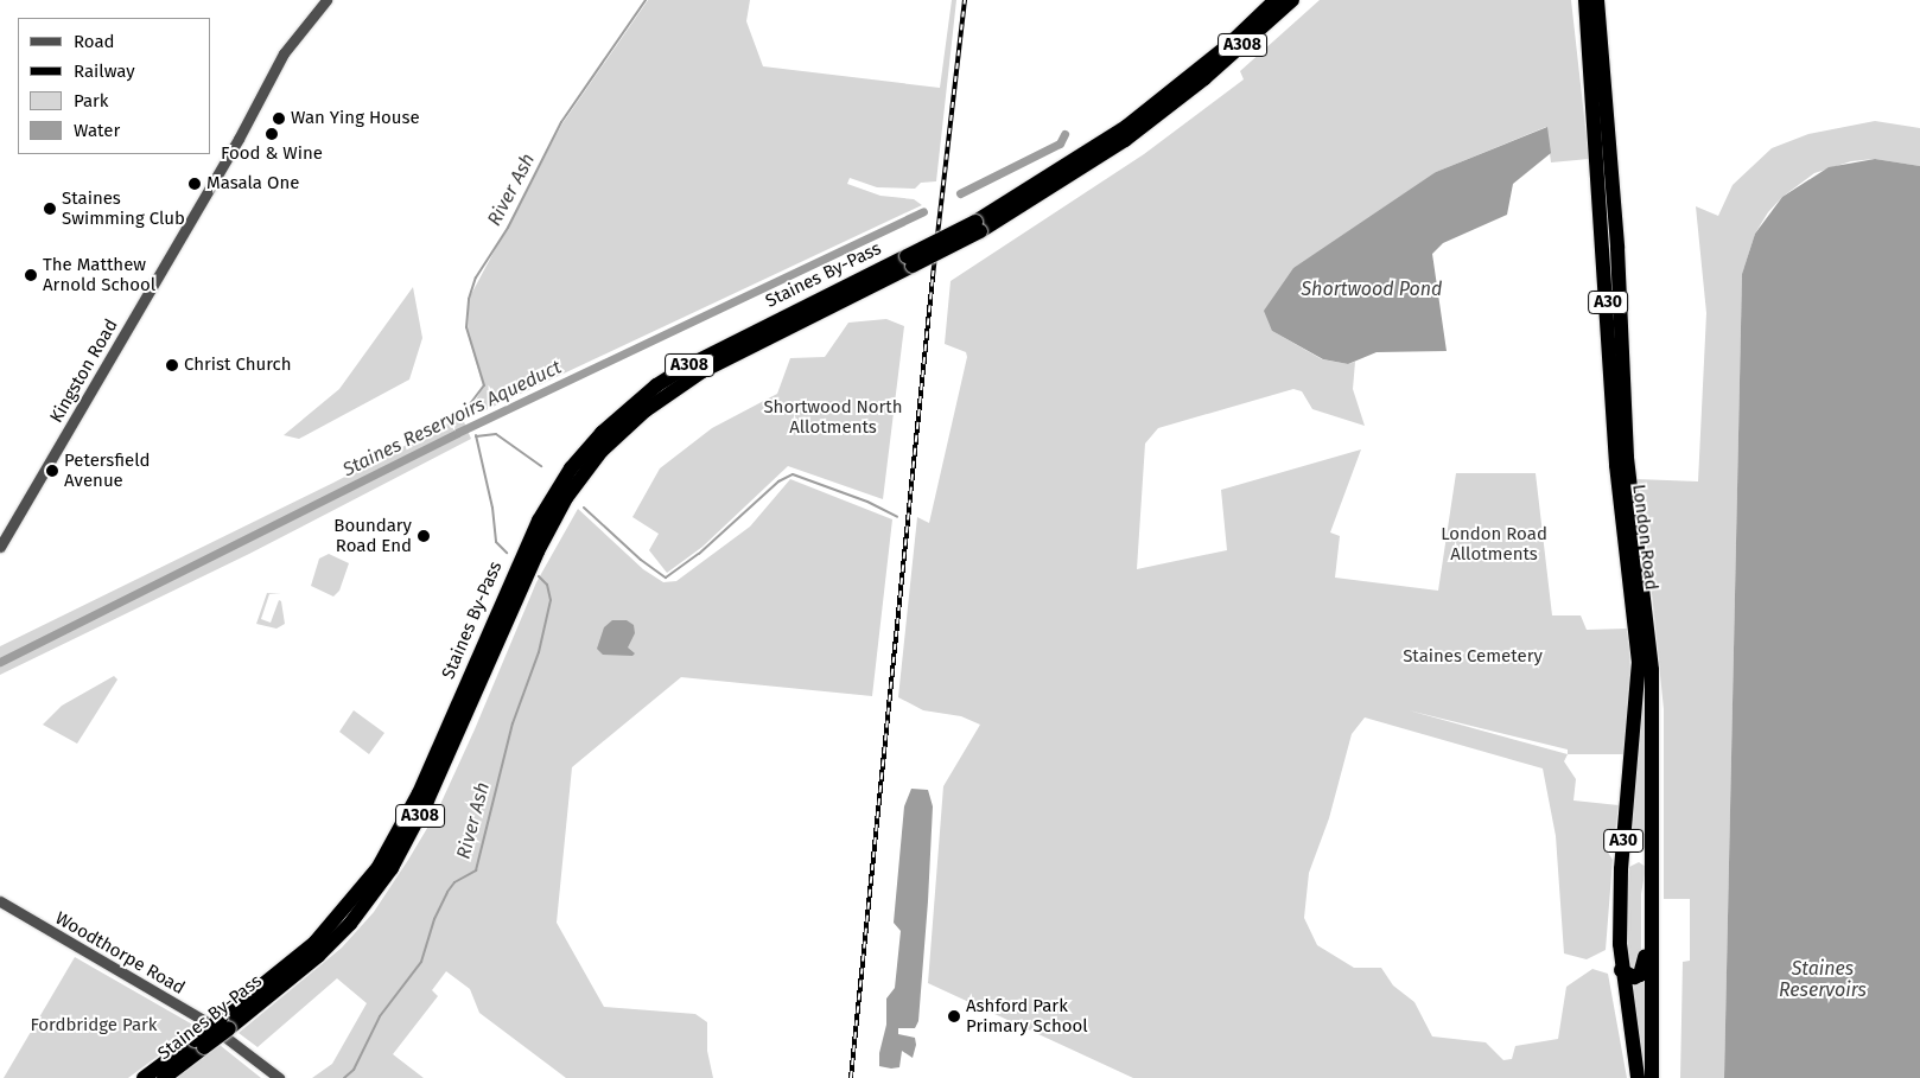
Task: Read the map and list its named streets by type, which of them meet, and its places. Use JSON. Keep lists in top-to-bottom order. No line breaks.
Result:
{"streets":{"highway":["A308","Staines By-Pass","A30","London Road"],"street":["Kingston Road","Woodthorpe Road"]},"crossings":[["A308","Staines By-Pass"],["A30","London Road"]],"water":["River Ash","Shortwood Pond","Staines Reservoirs Aqueduct","Staines Reservoirs"],"parks":["Shortwood North Allotments","London Road Allotments","Staines Cemetery","Fordbridge Park"],"places":["Wan Ying House","Food & Wine","Masala One","Staines Swimming Club","The Matthew Arnold School","Christ Church","Petersfield Avenue","Boundary Road End","Ashford Park Primary School"],"legend":["Road","Railway","Park","Water"]}
